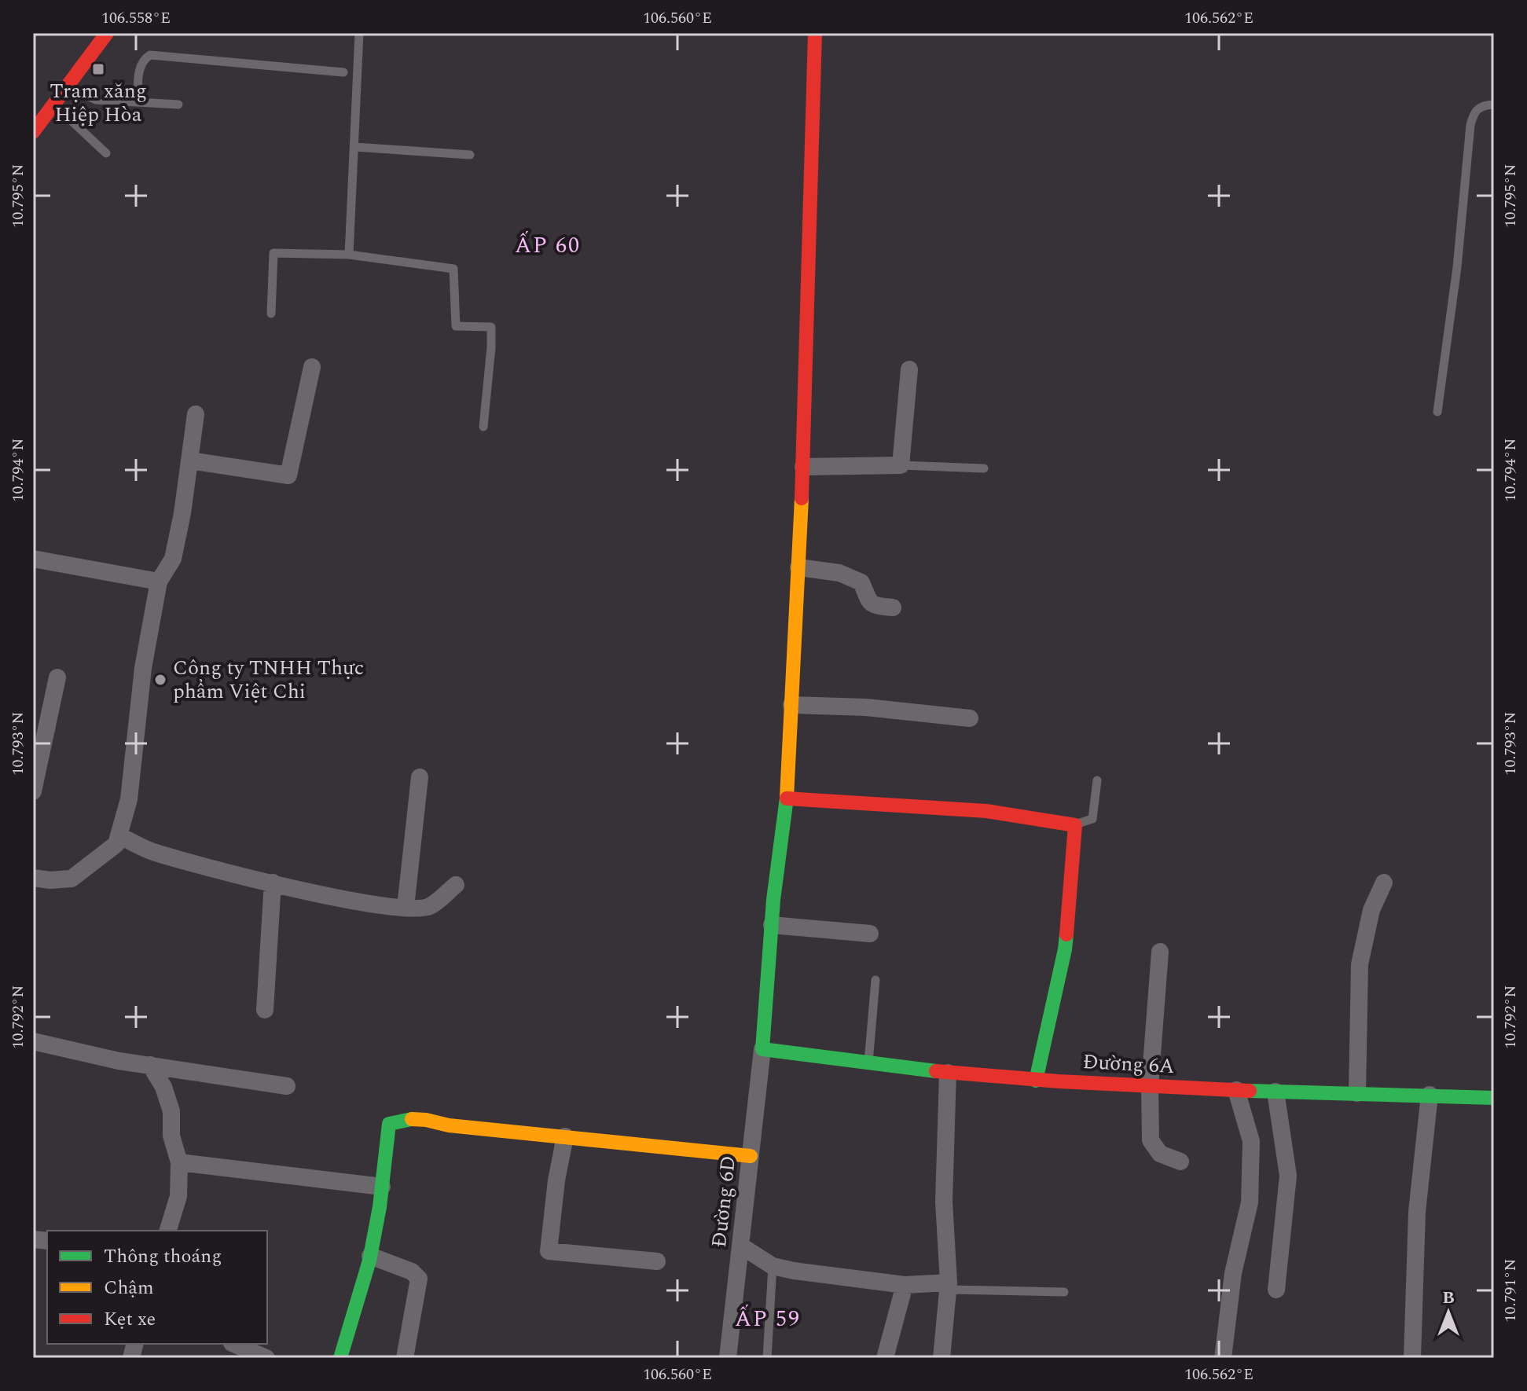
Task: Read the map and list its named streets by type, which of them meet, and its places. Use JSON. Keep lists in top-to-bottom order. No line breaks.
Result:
{"streets":{"street":["Đường 6A","Đường 6D"]},"crossings":[["Đường 6A","Đường 6D"]],"districts":["ẤP 60","ẤP 59"],"places":{"transit":["Trạm xăng Hiệp Hòa"],"other":["Công ty TNHH Thực phẩm Việt Chi"]},"legend":["Thông thoáng","Chậm","Kẹt xe"],"north":"top","coordinates":["106.558°E","106.560°E","106.562°E","10.795°N","10.794°N","10.793°N","10.792°N","10.791°N"]}
